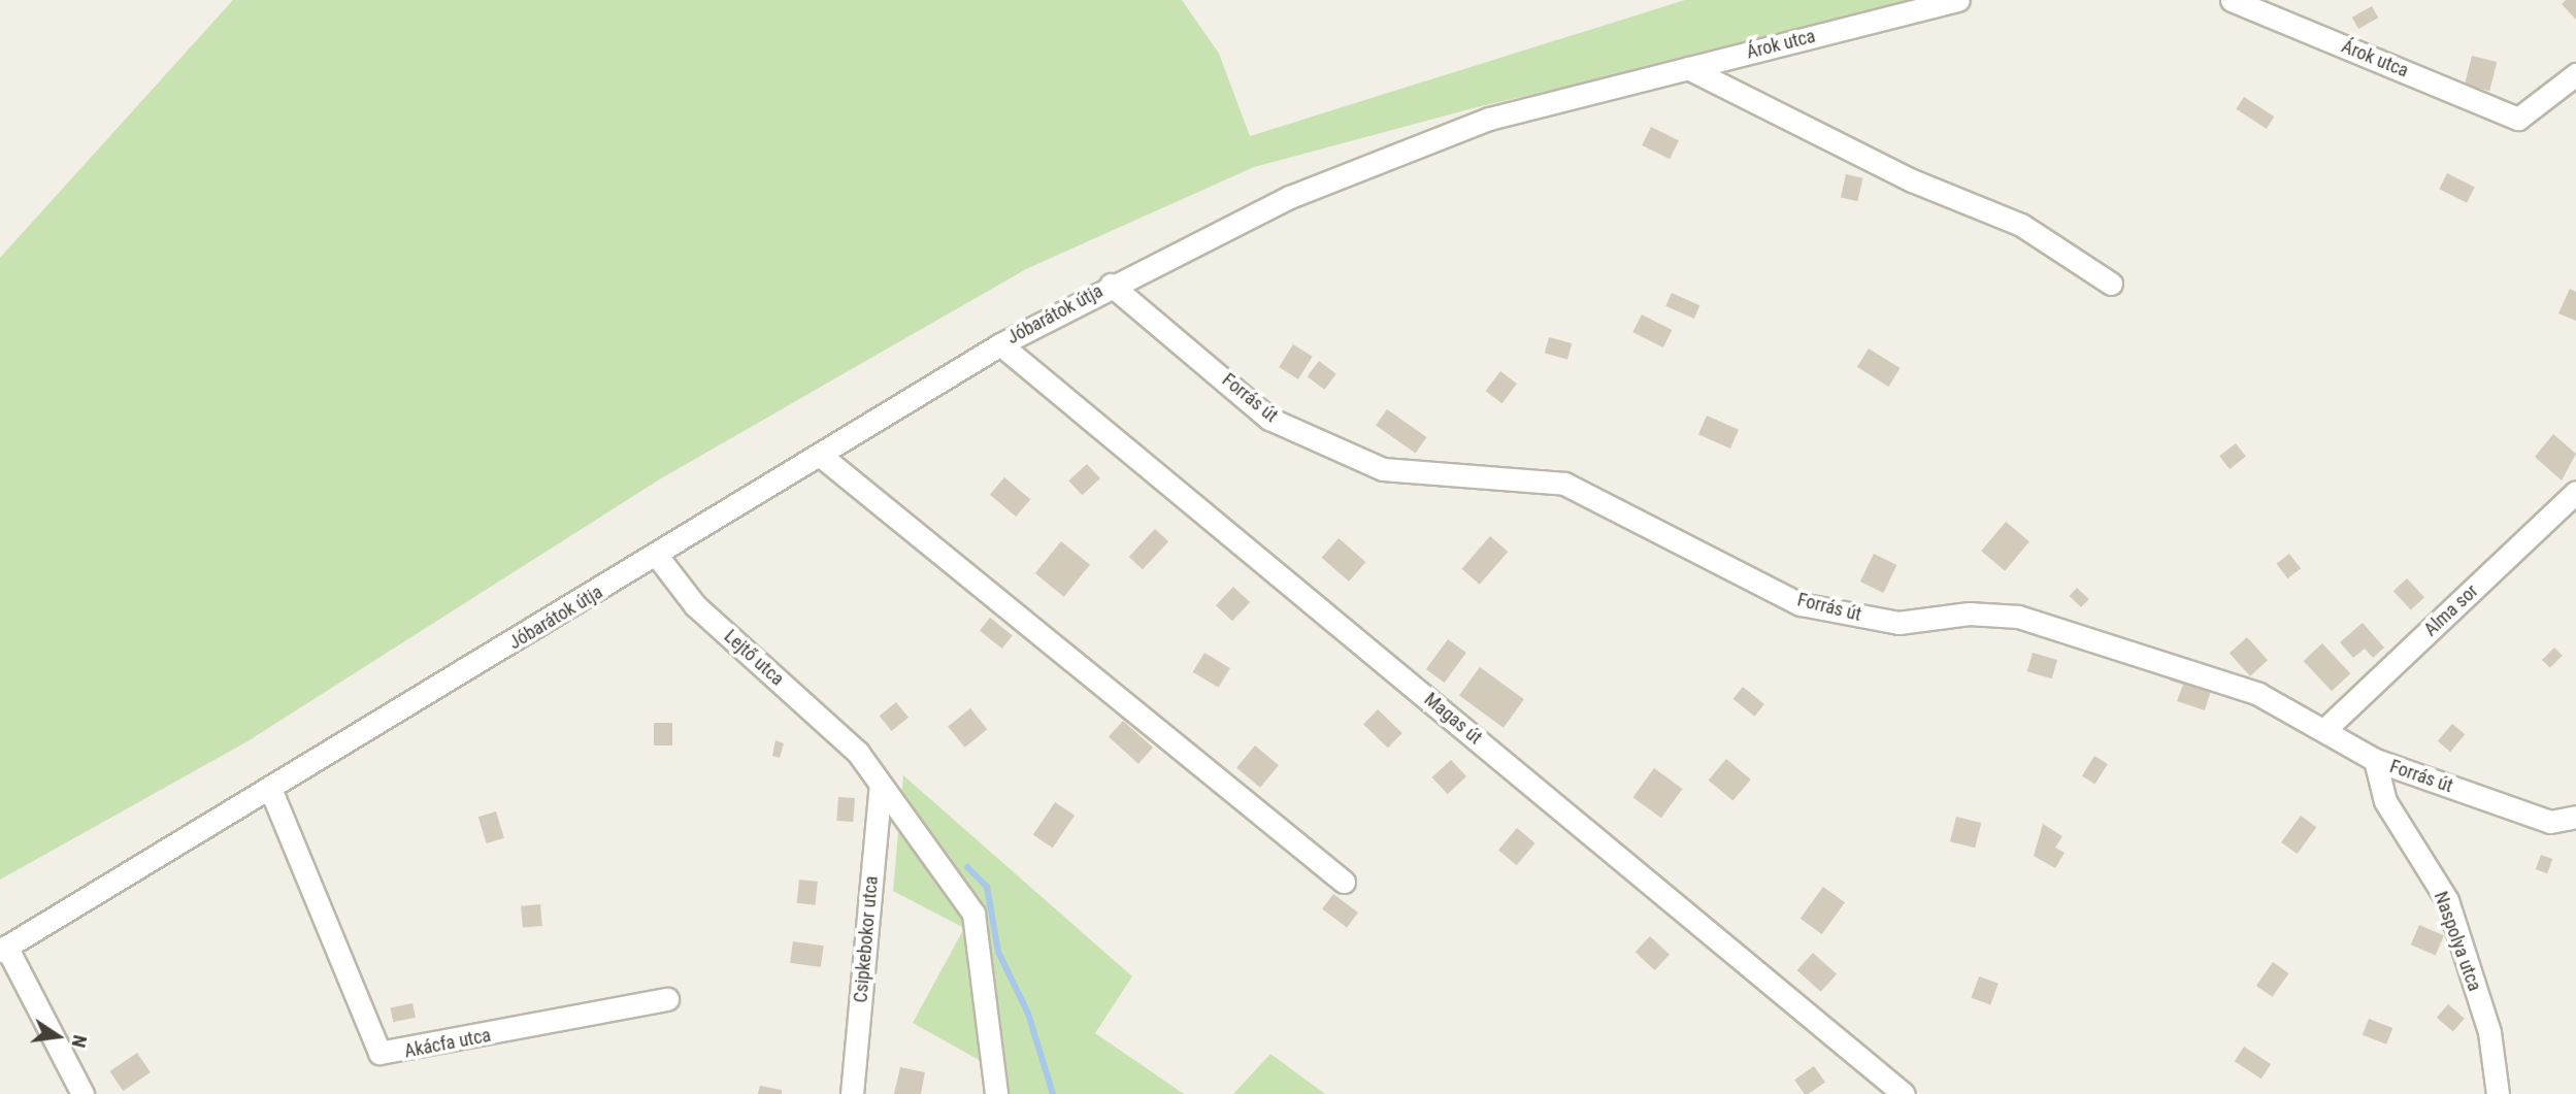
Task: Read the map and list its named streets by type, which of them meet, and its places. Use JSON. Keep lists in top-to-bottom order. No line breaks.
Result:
{"streets":{"street":["Árok utca","Jóbarátok útja","Forrás út","Alma sor","Lejtő utca","Magas út","Csipkebokor utca","Naspolya utca","Akácfa utca"]},"crossings":[["Árok utca","Jóbarátok útja"],["Árok utca","Forrás út"],["Jóbarátok útja","Forrás út"],["Jóbarátok útja","Lejtő utca"],["Jóbarátok útja","Magas út"],["Jóbarátok útja","Akácfa utca"],["Forrás út","Alma sor"],["Forrás út","Naspolya utca"],["Lejtő utca","Csipkebokor utca"]],"north":"right"}
